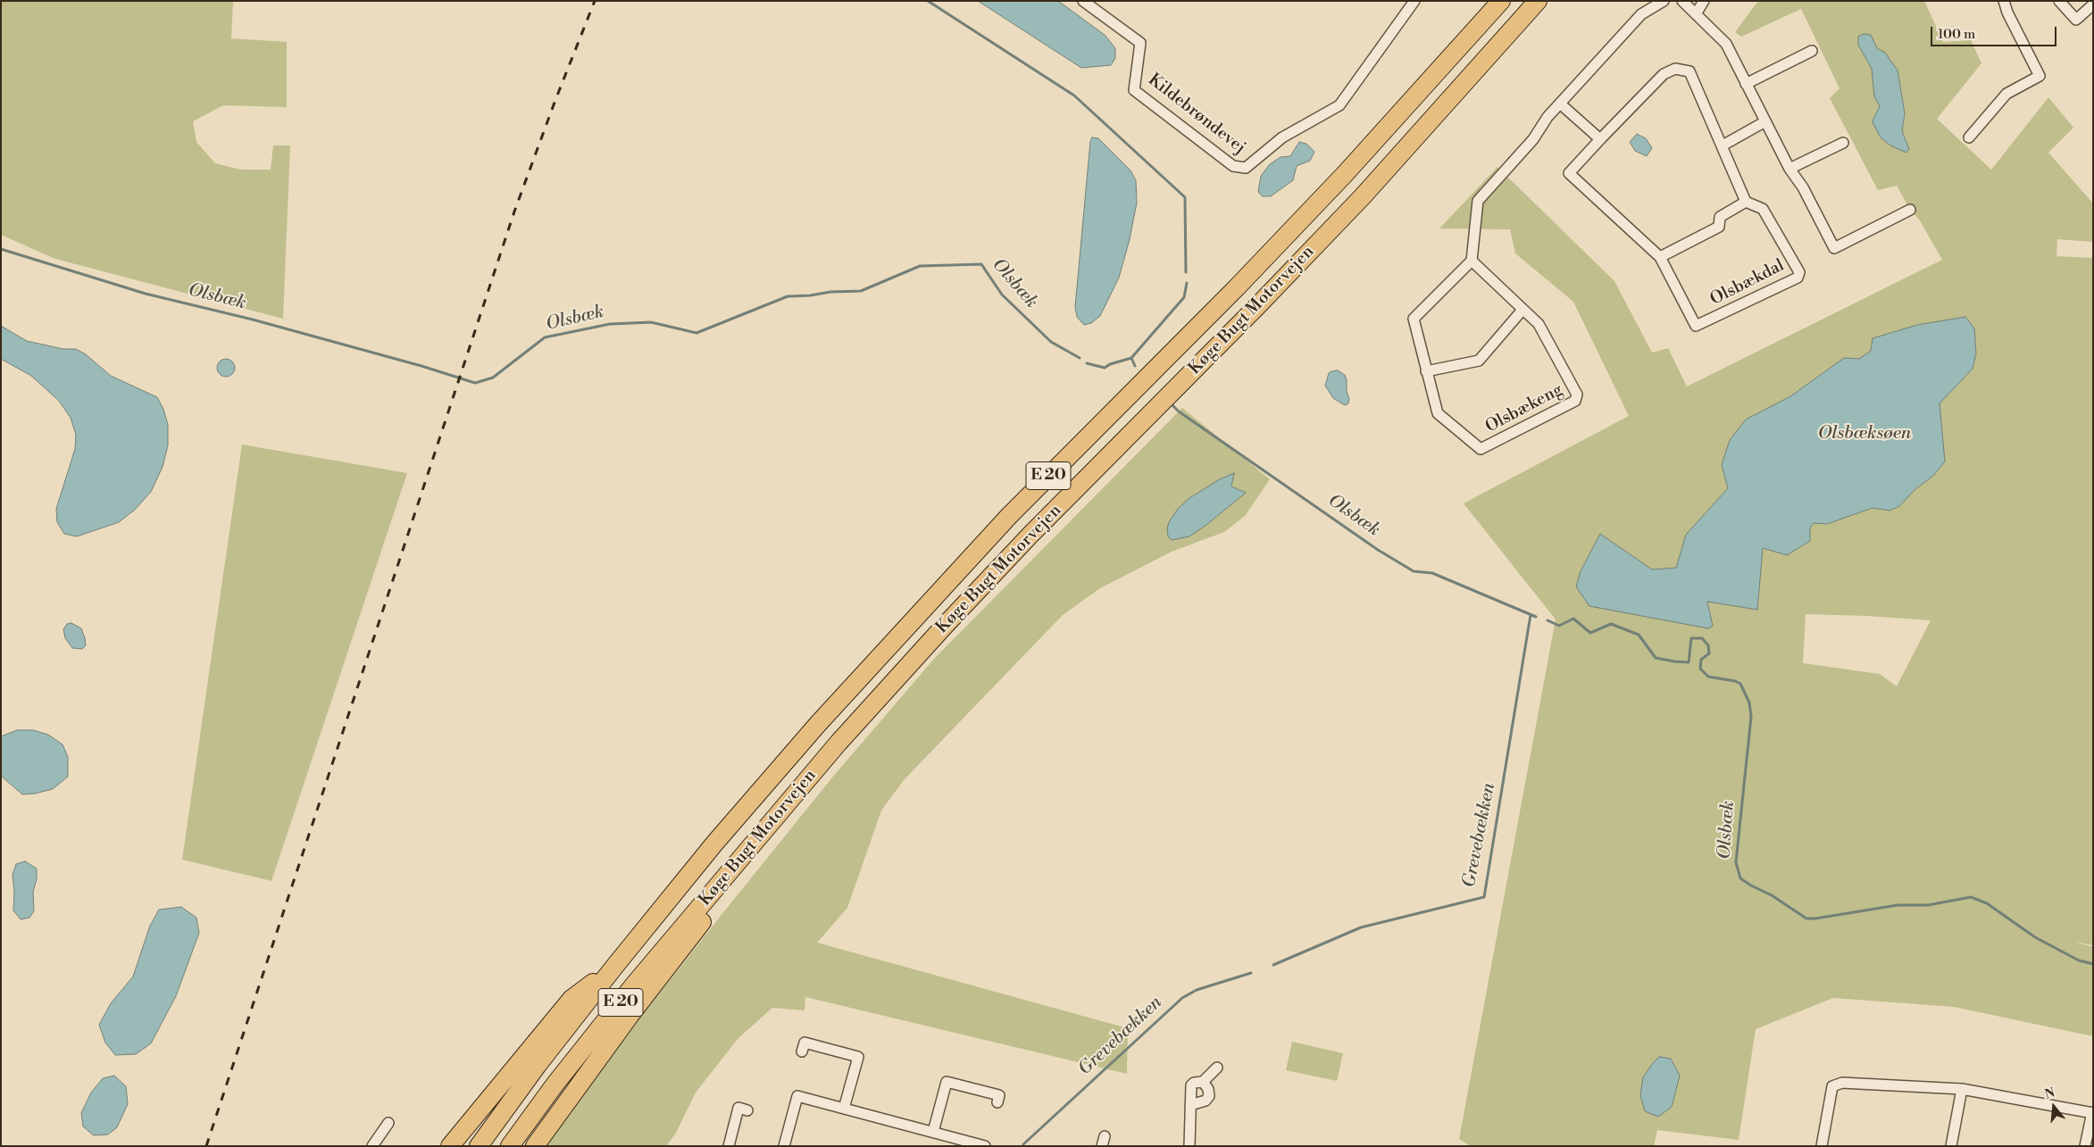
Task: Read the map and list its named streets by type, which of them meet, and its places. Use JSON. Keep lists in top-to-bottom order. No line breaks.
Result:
{"streets":{"highway":["Køge Bugt Motorvejen","E 20"],"street":["Kildebrøndevej","Olsbækdal","Olsbækeng"]},"water":["Olsbæk","Olsbæksøen","Grevebækken"],"scale_bar":"100 m","north":"top"}
